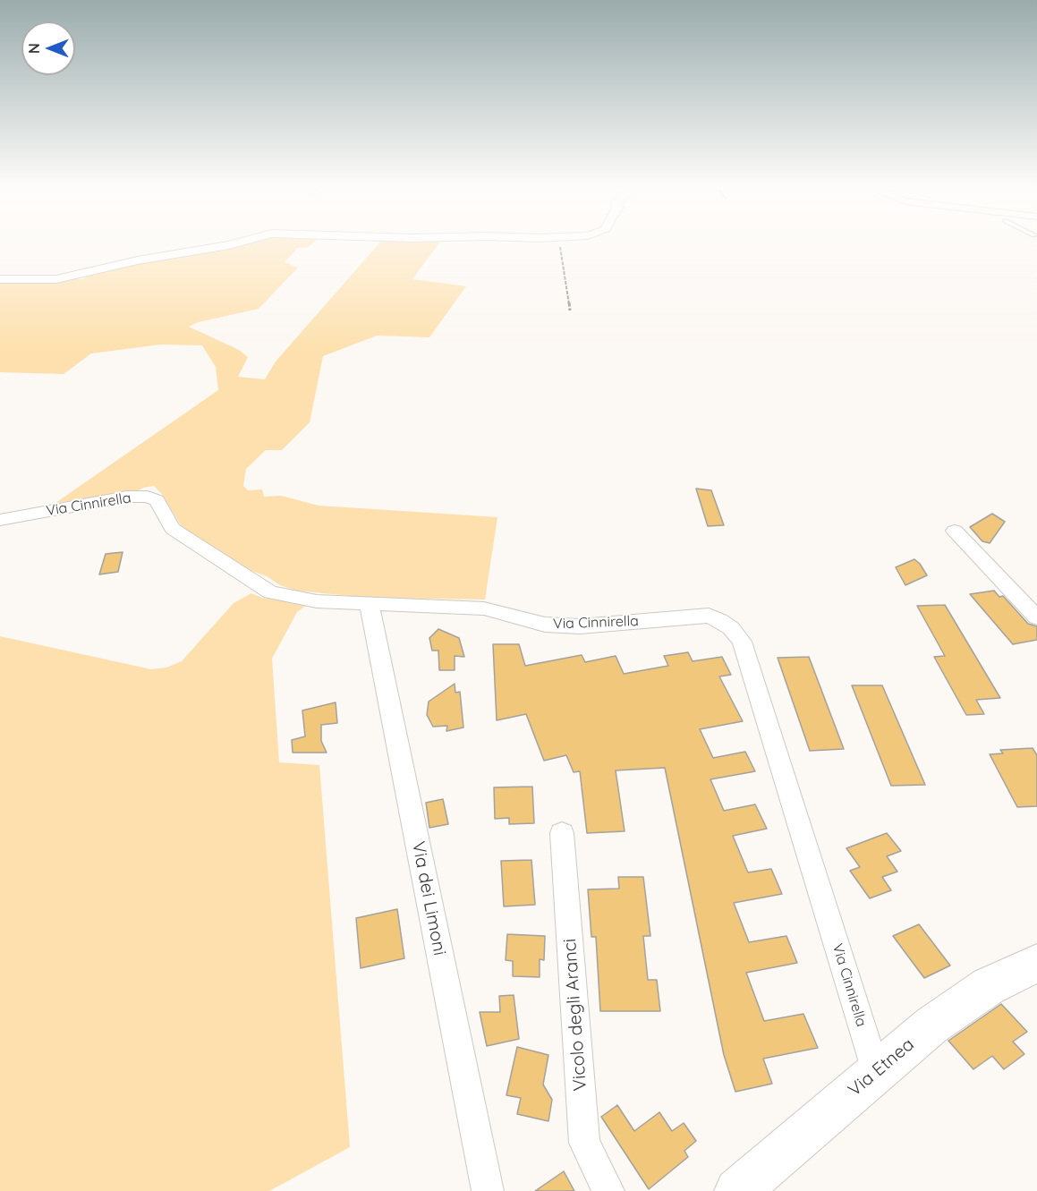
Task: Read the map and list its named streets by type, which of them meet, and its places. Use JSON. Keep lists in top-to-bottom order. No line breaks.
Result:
{"streets":{"main road":["Via Etnea"],"street":["Via Cinnirella","Via dei Limoni","Vicolo degli Aranci"]},"crossings":[["Via Cinnirella","Via dei Limoni"],["Via Cinnirella","Via Etnea"]],"north":"left"}
